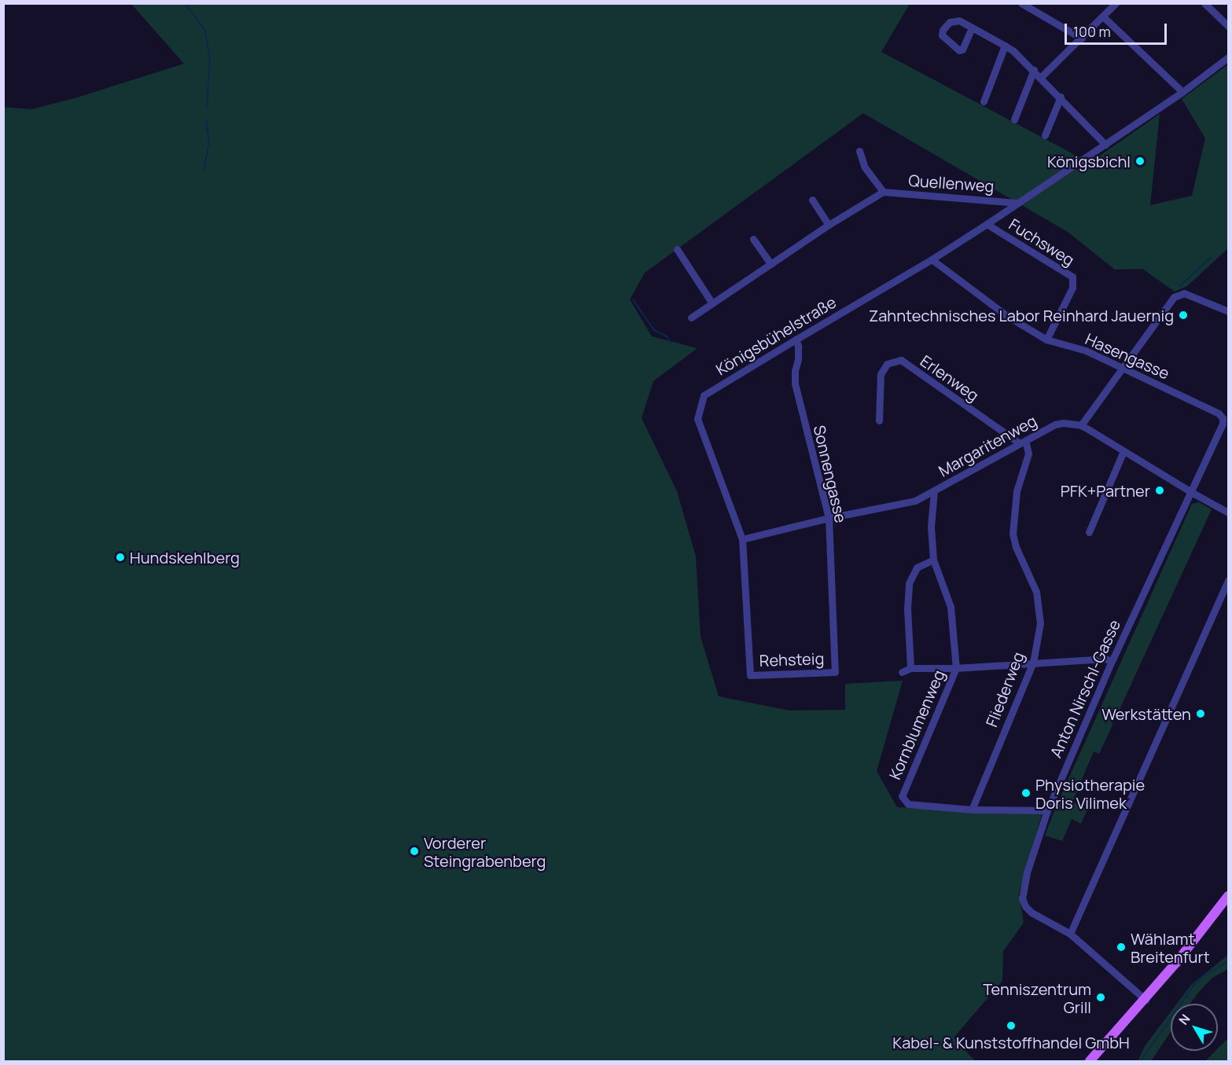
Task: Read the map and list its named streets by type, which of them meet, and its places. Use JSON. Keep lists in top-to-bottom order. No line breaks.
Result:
{"streets":{"street":["Quellenweg","Fuchsweg","Königsbühelstraße","Hasengasse","Erlenweg","Margaritenweg","Sonnengasse","Rehsteig","Anton Nirschl-Gasse","Fliederweg","Kornblumenweg"]},"crossings":[["Quellenweg","Königsbühelstraße"],["Fuchsweg","Königsbühelstraße"],["Fuchsweg","Hasengasse"],["Königsbühelstraße","Hasengasse"],["Königsbühelstraße","Margaritenweg"],["Königsbühelstraße","Sonnengasse"],["Königsbühelstraße","Rehsteig"],["Hasengasse","Margaritenweg"],["Hasengasse","Anton Nirschl-Gasse"],["Erlenweg","Margaritenweg"],["Erlenweg","Fliederweg"],["Margaritenweg","Sonnengasse"],["Margaritenweg","Anton Nirschl-Gasse"],["Margaritenweg","Fliederweg"],["Margaritenweg","Kornblumenweg"],["Sonnengasse","Rehsteig"],["Anton Nirschl-Gasse","Kornblumenweg"],["Fliederweg","Kornblumenweg"]],"places":["Königsbichl","Zahntechnisches Labor Reinhard Jauernig","PFK+Partner","Hundskehlberg","Werkstätten","Physiotherapie Doris Vilimek","Vorderer Steingrabenberg","Wählamt Breitenfurt","Tenniszentrum Grill","Kabel- & Kunststoffhandel GmbH"],"scale_bar":"100 m","north":"top left"}
